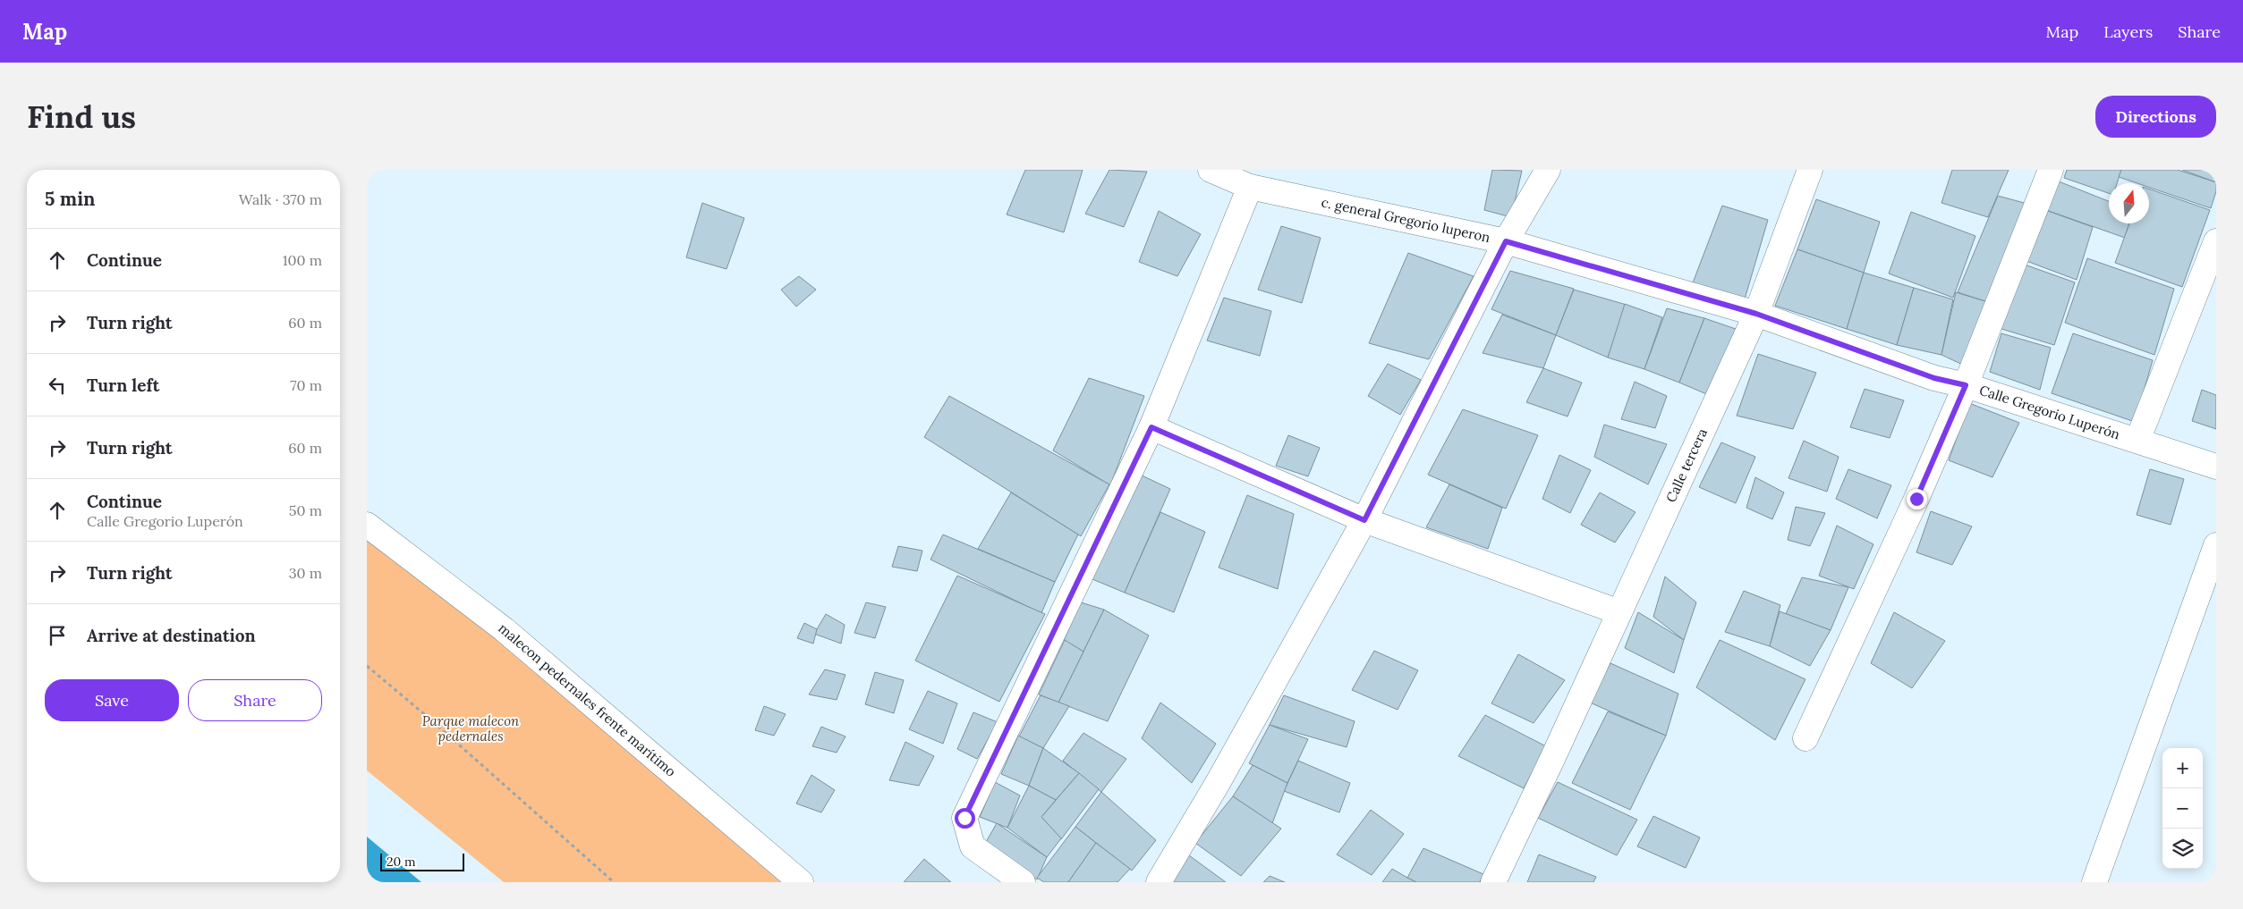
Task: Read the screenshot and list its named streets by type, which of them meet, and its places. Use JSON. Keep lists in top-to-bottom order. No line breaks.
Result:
{"streets":{"street":["c. general Gregorio luperon","Calle Gregorio Luperón","Calle tercera","malecon pedernales frente marítimo"]},"crossings":[["c. general Gregorio luperon","Calle Gregorio Luperón"],["c. general Gregorio luperon","Calle tercera"],["Calle Gregorio Luperón","Calle tercera"]],"parks":["Parque malecon pedernales"],"scale_bar":"20 m","north":"top","page":{"header":"Map","nav":["Map","Layers","Share"],"buttons":["Directions",["Save","Share"]],"title":"Find us","heading":["5 min","Walk · 370 m"],"list":[["Continue","100 m"],["Turn right","60 m"],["Turn left","70 m"],["Turn right","60 m"],["Continue","Calle Gregorio Luperón","50 m"],["Turn right","30 m"],"Arrive at destination"],"map_buttons":["+","−"],"scale":"20 m"}}
